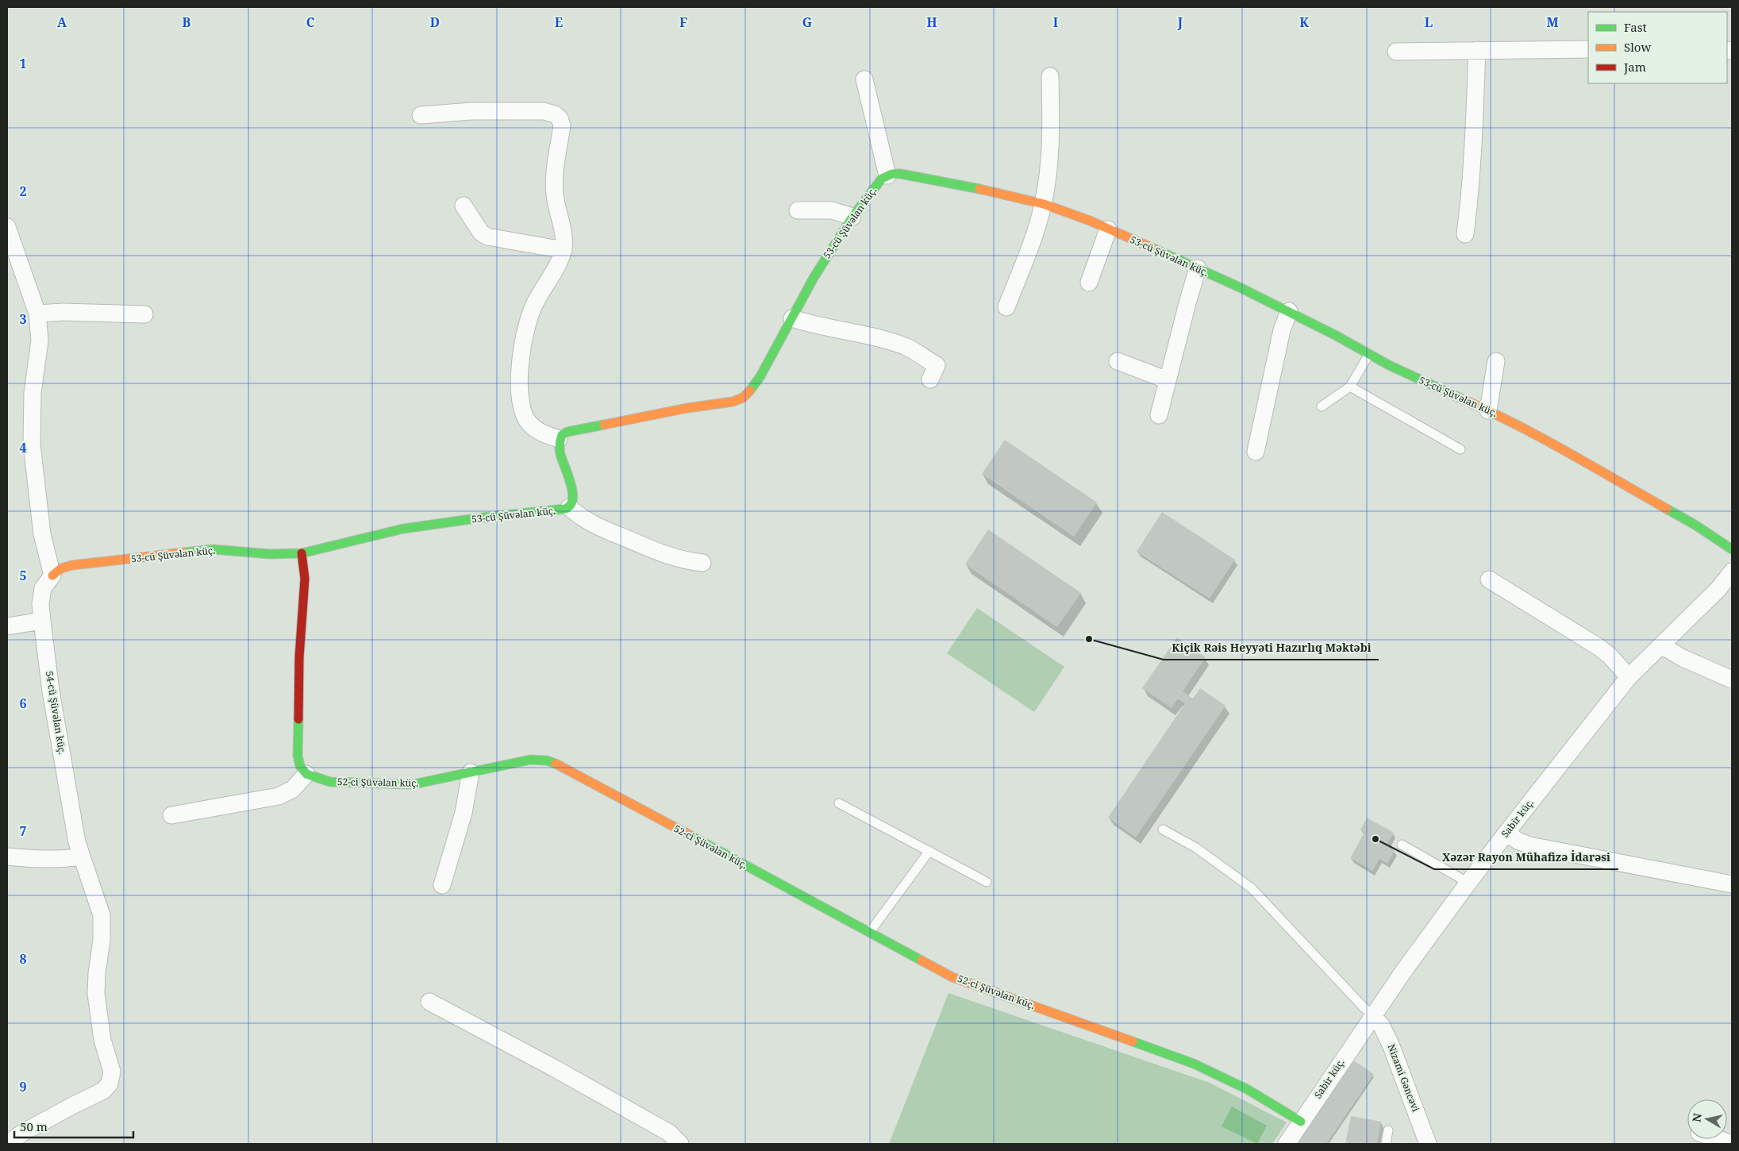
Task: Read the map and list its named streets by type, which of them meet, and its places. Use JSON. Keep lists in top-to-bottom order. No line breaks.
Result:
{"streets":{"street":["53-cü Şüvəlan küç.","54-cü Şüvəlan küç.","52-ci Şüvəlan küç.","Sabir küç.","Nizami Gəncəvi"]},"crossings":[["53-cü Şüvəlan küç.","54-cü Şüvəlan küç."],["52-ci Şüvəlan küç.","Sabir küç."],["Sabir küç.","Nizami Gəncəvi"]],"places":["Kiçik Rəis Heyyəti Hazırlıq Məktəbi","Xəzər Rayon Mühafizə İdarəsi"],"legend":["Fast","Slow","Jam"],"scale_bar":"50 m","north":"left","grid":{"columns":["A","B","C","D","E","F","G","H","I","J","K","L","M"],"rows":["1","2","3","4","5","6","7","8","9"]}}
